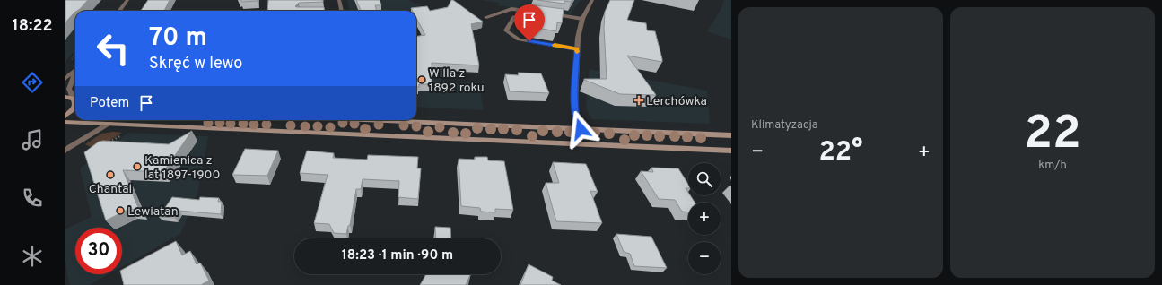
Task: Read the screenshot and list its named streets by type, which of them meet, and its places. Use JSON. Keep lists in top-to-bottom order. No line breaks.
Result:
{"places":{"other":["Willa z 1892 roku","Kamienica z lat 1897-1900","Chantal","Lewiatan"],"health":["Lerchówka"]},"page":{"tabs":"18:22","tile":["Klimatyzacja",["22","km/h"]],"turn":["70 m","Skręć w lewo"],"then":"Potem","heat":["−","22°","+"],"map_buttons":["+","−"],"limit":"30","trip":"18:23 · 1 min · 90 m"}}
